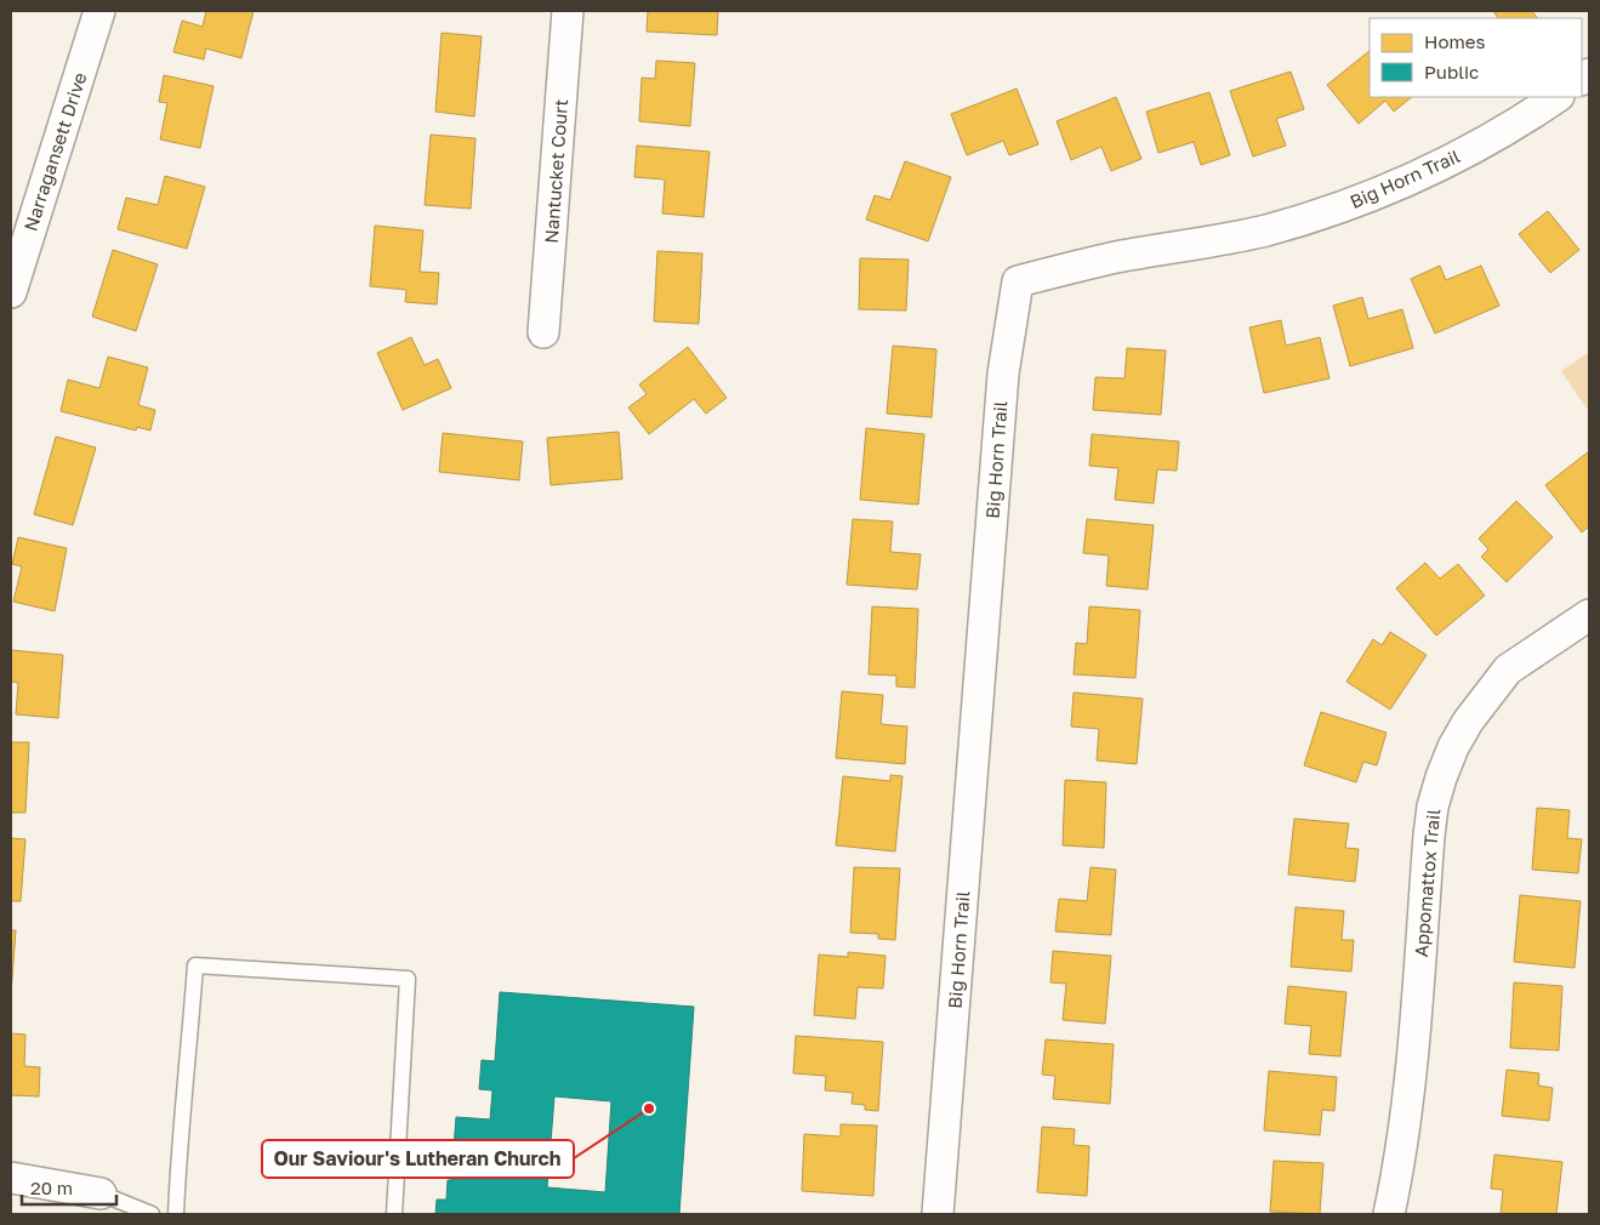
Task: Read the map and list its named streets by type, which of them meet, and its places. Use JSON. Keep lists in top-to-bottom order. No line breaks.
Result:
{"streets":{"street":["Narragansett Drive","Nantucket Court","Big Horn Trail","Appomattox Trail"]},"places":["Our Saviour's Lutheran Church"],"legend":["Homes","Public"],"scale_bar":"20 m"}
